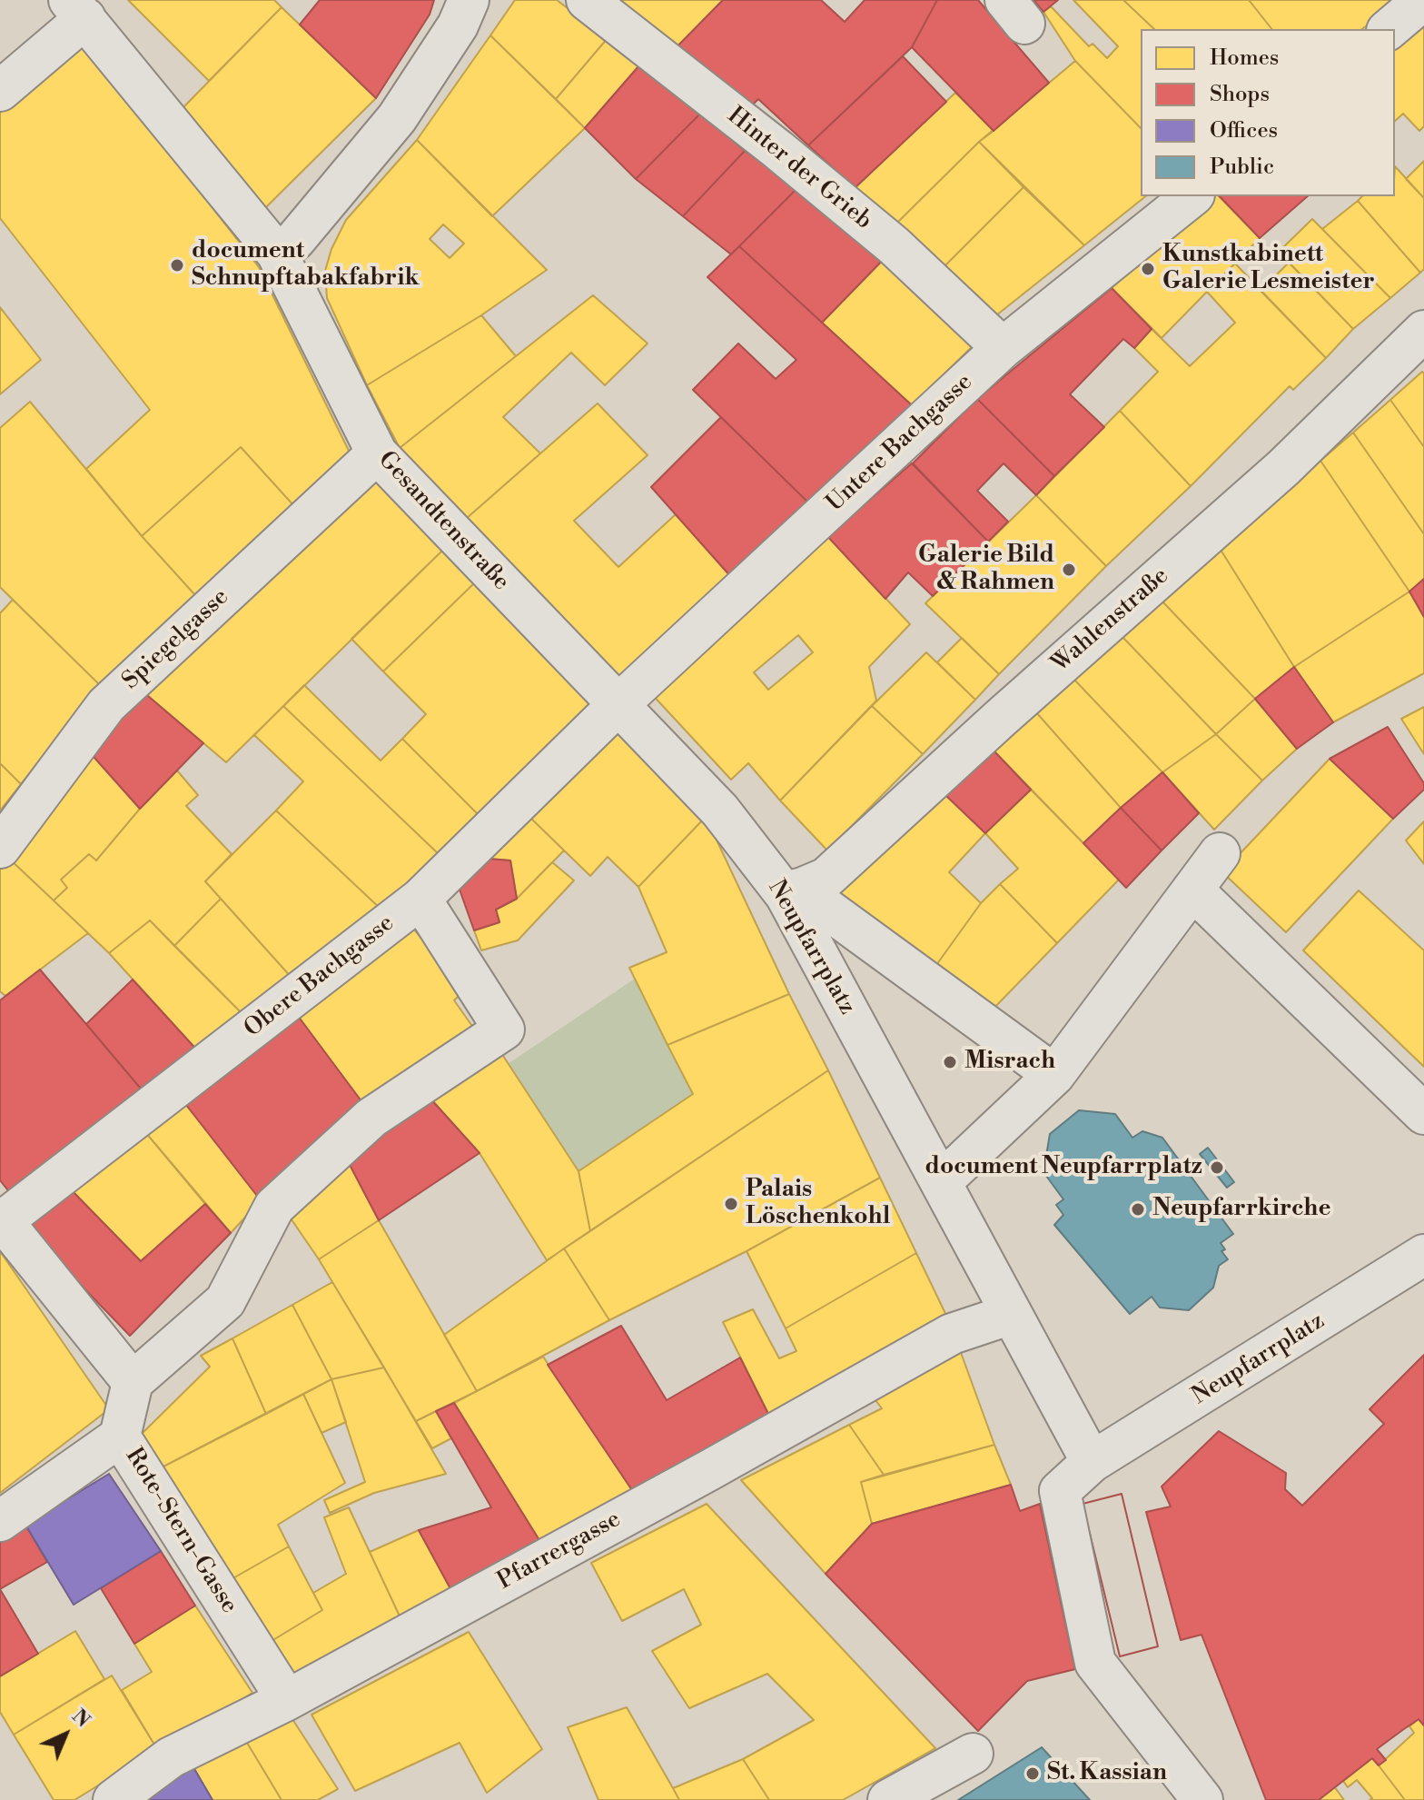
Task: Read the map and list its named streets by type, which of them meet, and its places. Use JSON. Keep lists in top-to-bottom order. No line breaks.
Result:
{"streets":{"street":["Hinter der Grieb","Untere Bachgasse","Gesandtenstraße","Wahlenstraße","Spiegelgasse","Neupfarrplatz","Obere Bachgasse","Rote-Stern-Gasse","Pfarrergasse"]},"crossings":[["Hinter der Grieb","Untere Bachgasse"],["Untere Bachgasse","Gesandtenstraße"],["Untere Bachgasse","Neupfarrplatz"],["Untere Bachgasse","Obere Bachgasse"],["Gesandtenstraße","Spiegelgasse"],["Gesandtenstraße","Neupfarrplatz"],["Gesandtenstraße","Obere Bachgasse"],["Wahlenstraße","Neupfarrplatz"],["Neupfarrplatz","Obere Bachgasse"],["Neupfarrplatz","Pfarrergasse"],["Rote-Stern-Gasse","Pfarrergasse"]],"places":["document Schnupftabakfabrik","Kunstkabinett Galerie Lesmeister","Galerie Bild & Rahmen","Misrach","document Neupfarrplatz","Palais Löschenkohl","Neupfarrkirche","St. Kassian"],"legend":["Homes","Shops","Offices","Public"],"north":"top right"}
